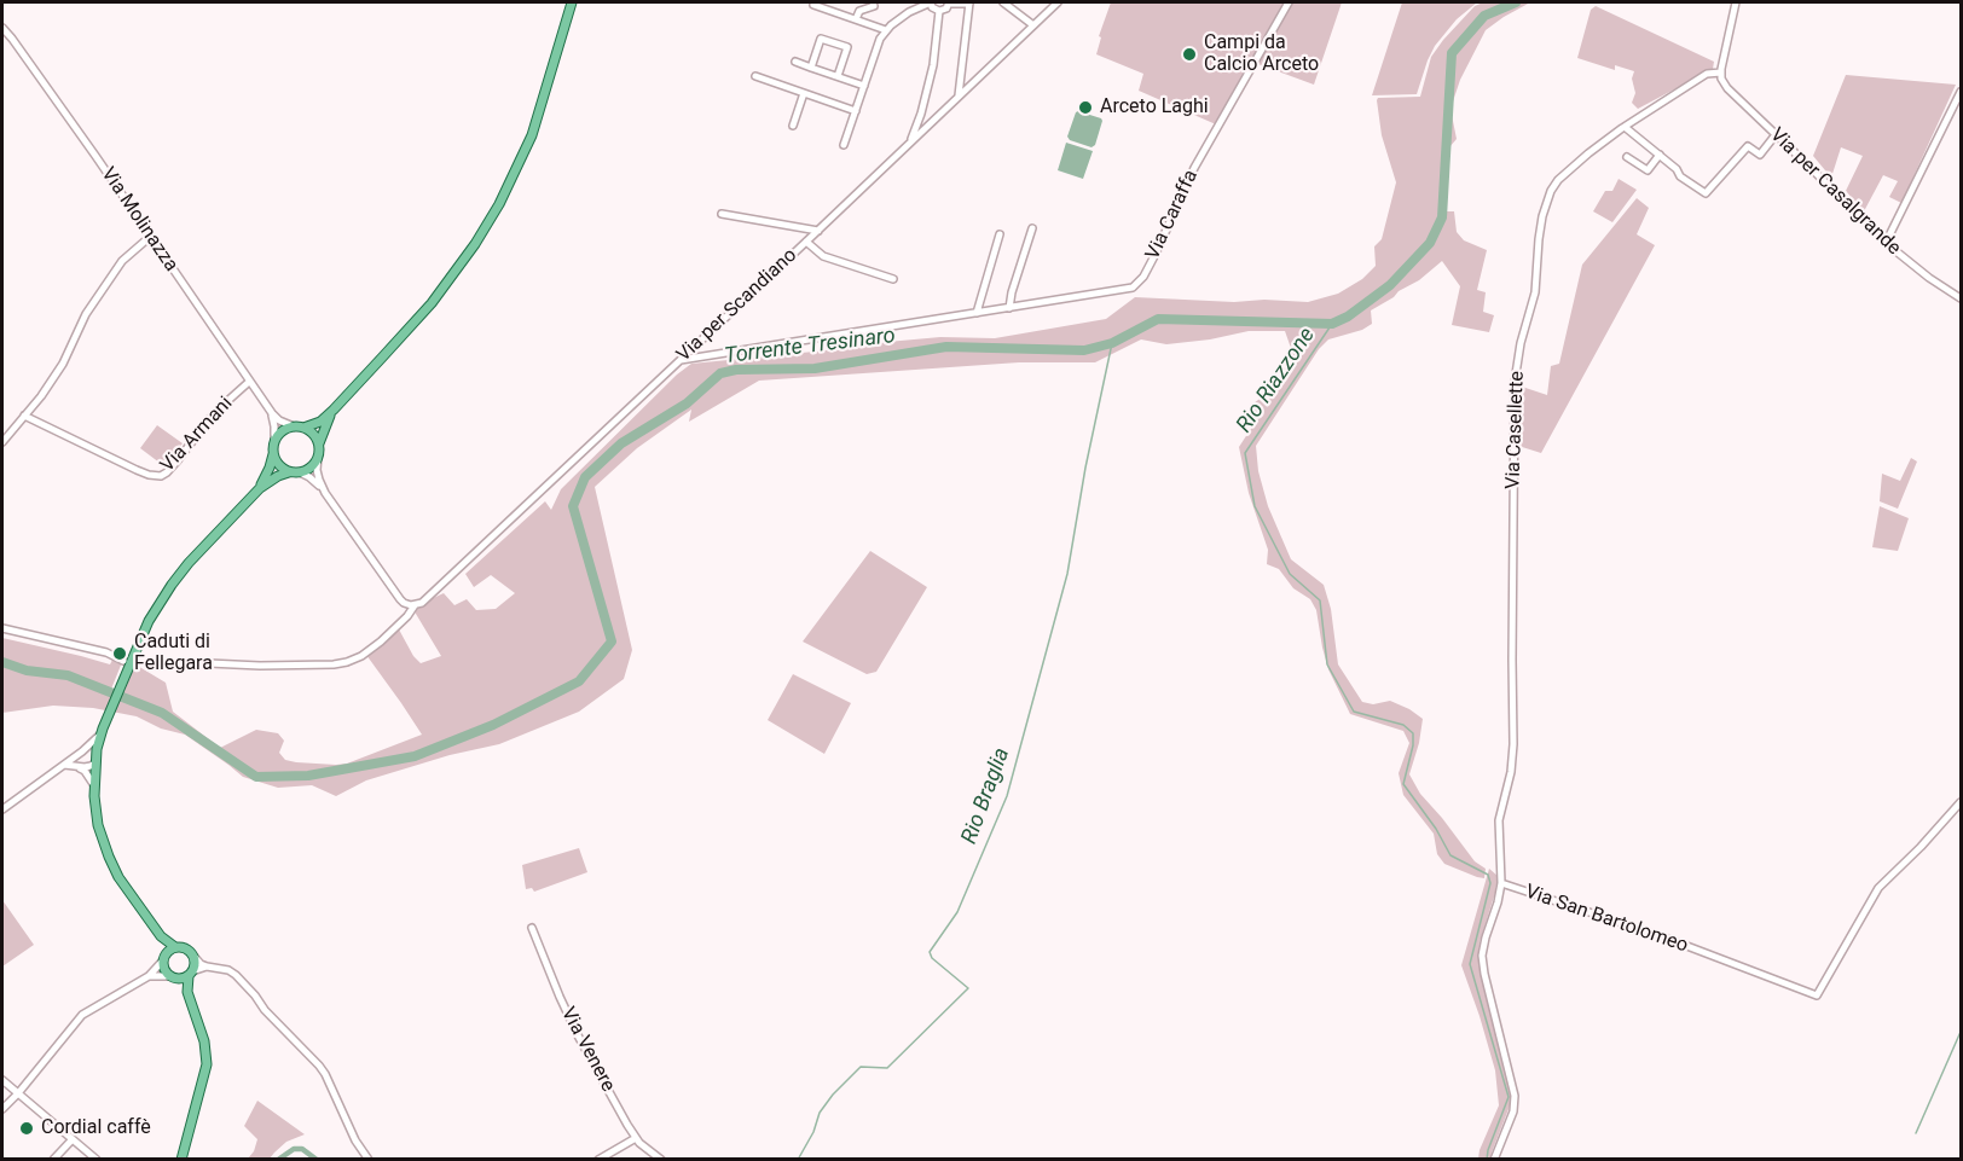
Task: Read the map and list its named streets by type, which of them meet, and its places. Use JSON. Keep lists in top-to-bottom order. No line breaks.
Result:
{"streets":{"street":["Via per Casalgrande","Via Caraffa","Via Molinazza","Via per Scandiano","Via Casellette","Via Armani","Via San Bartolomeo","Via Venere"]},"crossings":[["Via per Casalgrande","Via Casellette"],["Via Caraffa","Via per Scandiano"],["Via Molinazza","Via Armani"],["Via Casellette","Via San Bartolomeo"]],"water":["Torrente Tresinaro","Rio Riazzone","Rio Braglia"],"places":["Campi da Calcio Arceto","Arceto Laghi","Caduti di Fellegara","Cordial caffè"]}
